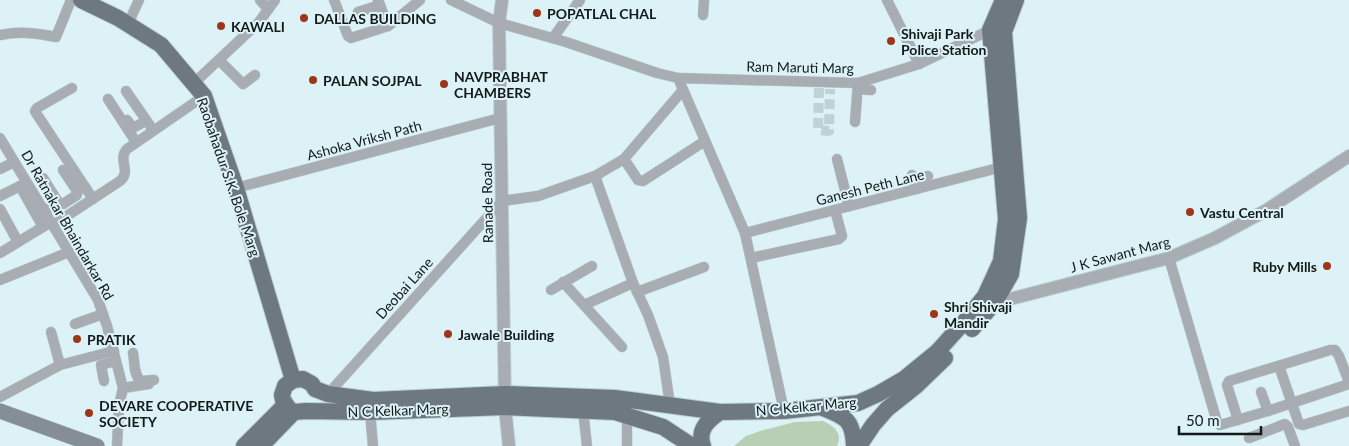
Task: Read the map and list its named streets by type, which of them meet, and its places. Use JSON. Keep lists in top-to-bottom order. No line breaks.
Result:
{"streets":{"main road":["Raobahadur S.K. Bole Marg","N C Kelkar Marg"],"street":["Ram Maruti Marg","Ashoka Vriksh Path","Ganesh Peth Lane","Ranade Road","Dr Ratnakar Bhaindarkar Rd","J K Sawant Marg","Deobai Lane"]},"crossings":[["Ram Maruti Marg","Ranade Road"],["Ram Maruti Marg","N C Kelkar Marg"],["Ashoka Vriksh Path","Raobahadur S.K. Bole Marg"],["Ashoka Vriksh Path","Ranade Road"],["Raobahadur S.K. Bole Marg","N C Kelkar Marg"],["Ganesh Peth Lane","N C Kelkar Marg"],["Ranade Road","Deobai Lane"],["Ranade Road","N C Kelkar Marg"],["Deobai Lane","N C Kelkar Marg"]],"places":["POPATLAL CHAL","DALLAS BUILDING","KAWALI","Shivaji Park Police Station","PALAN SOJPAL","NAVPRABHAT CHAMBERS","Vastu Central","Ruby Mills","Shri Shivaji Mandir","Jawale Building","PRATIK","DEVARE COOPERATIVE SOCIETY"],"scale_bar":"50 m"}
